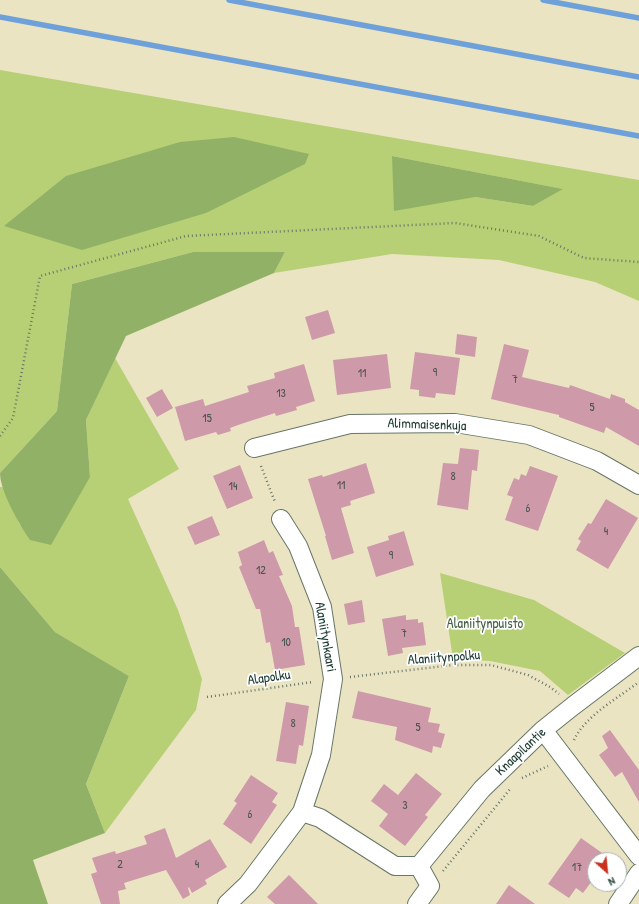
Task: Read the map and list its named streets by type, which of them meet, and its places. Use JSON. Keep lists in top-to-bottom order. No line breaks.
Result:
{"streets":{"street":["Alimmaisenkuja","Alaniitynkaari","Knaapilantie"],"path":["Alaniitynpolku","Alapolku"]},"crossings":[["Alaniitynkaari","Alaniitynpolku"],["Alaniitynkaari","Alapolku"],["Alaniitynpolku","Alapolku"],["Alaniitynpolku","Knaapilantie"]],"parks":["Alaniitynpuisto"],"house_numbers":["9","11","7","13","5","15","8","11","14","6","4","9","12","7","10","8","5","3","6","2","4","17"],"north":"bottom right"}
